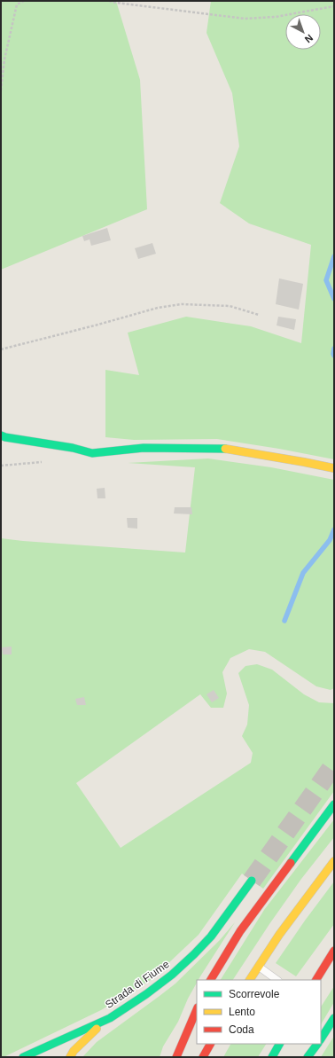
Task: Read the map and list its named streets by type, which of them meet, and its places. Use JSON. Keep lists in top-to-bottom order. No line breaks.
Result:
{"streets":{"main road":["Strada di Fiume"]},"legend":["Scorrevole","Lento","Coda"],"north":"bottom right"}
